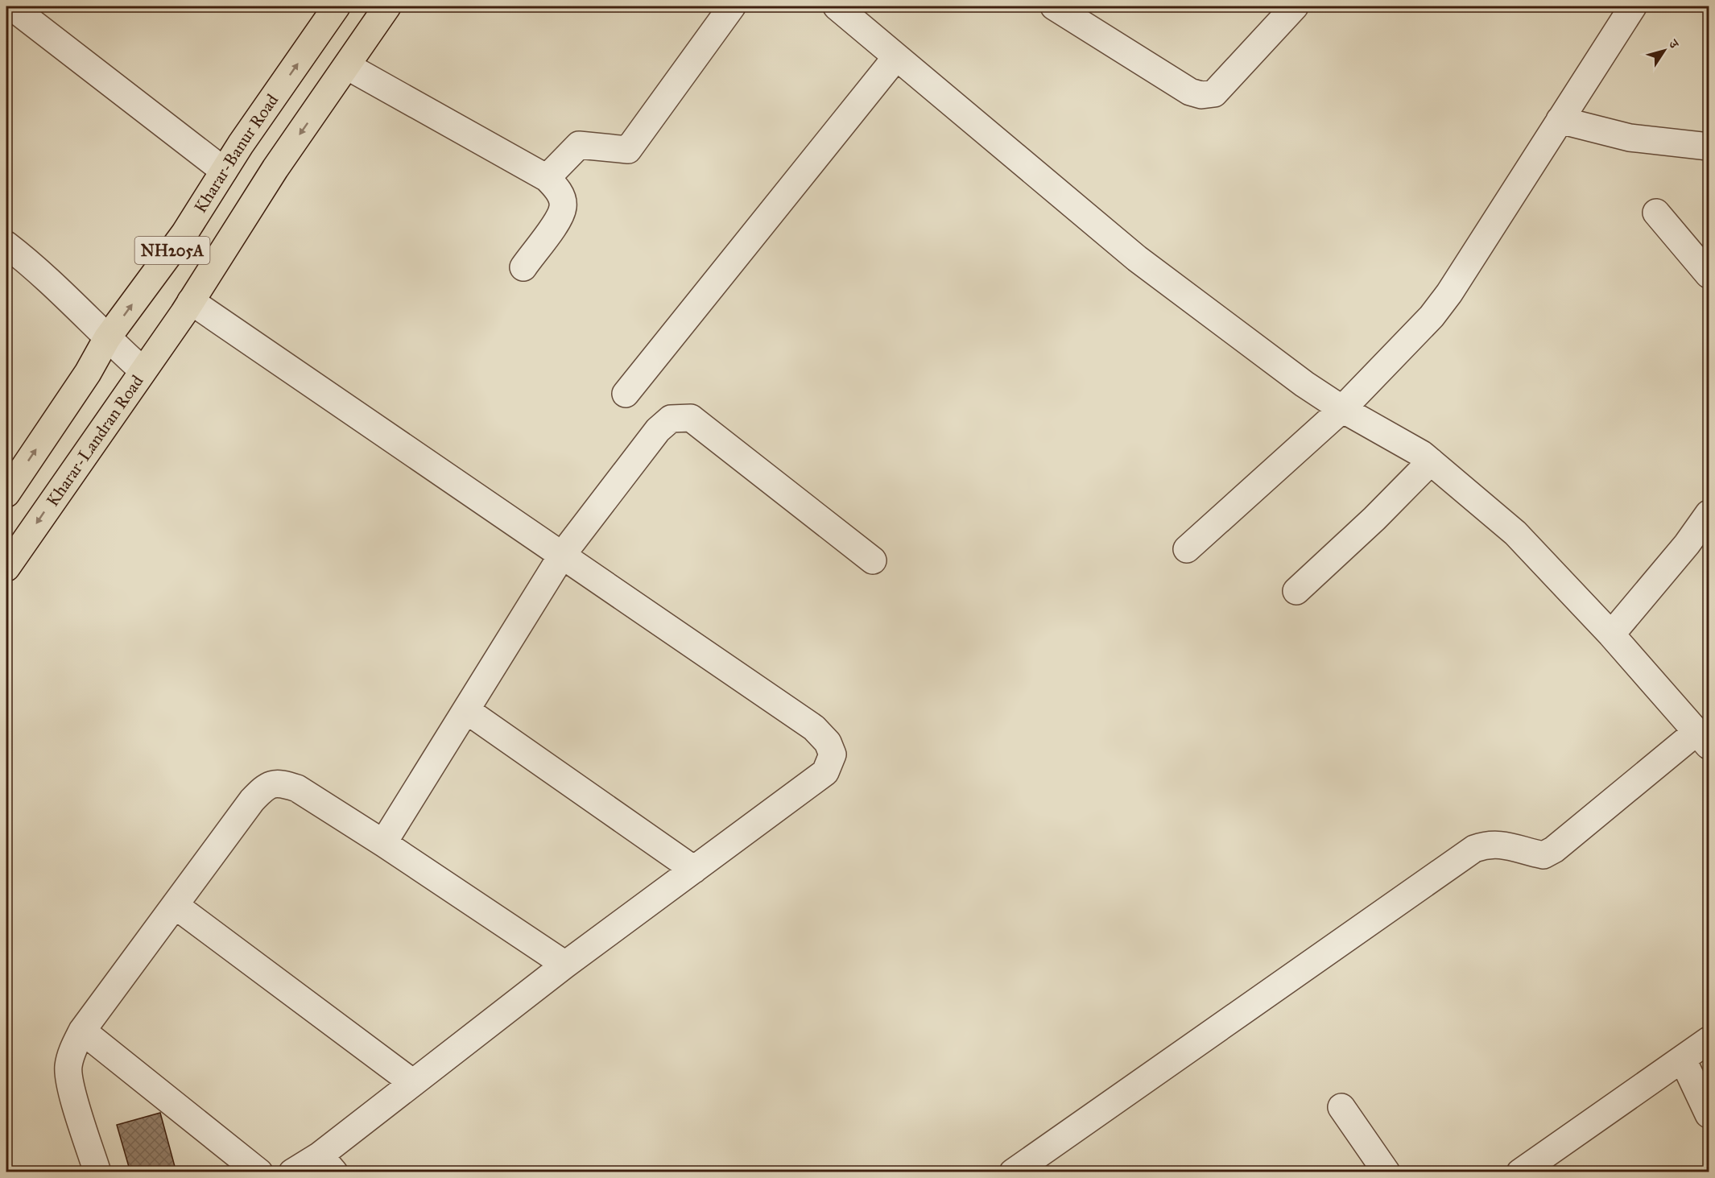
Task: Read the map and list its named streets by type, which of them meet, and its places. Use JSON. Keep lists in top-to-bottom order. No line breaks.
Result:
{"streets":{"highway":["Kharar-Banur Road","NH205A","Kharar-Landran Road"]},"crossings":[["NH205A","Kharar-Landran Road"]],"one_way":["Kharar-Landran Road"],"north":"top right"}
